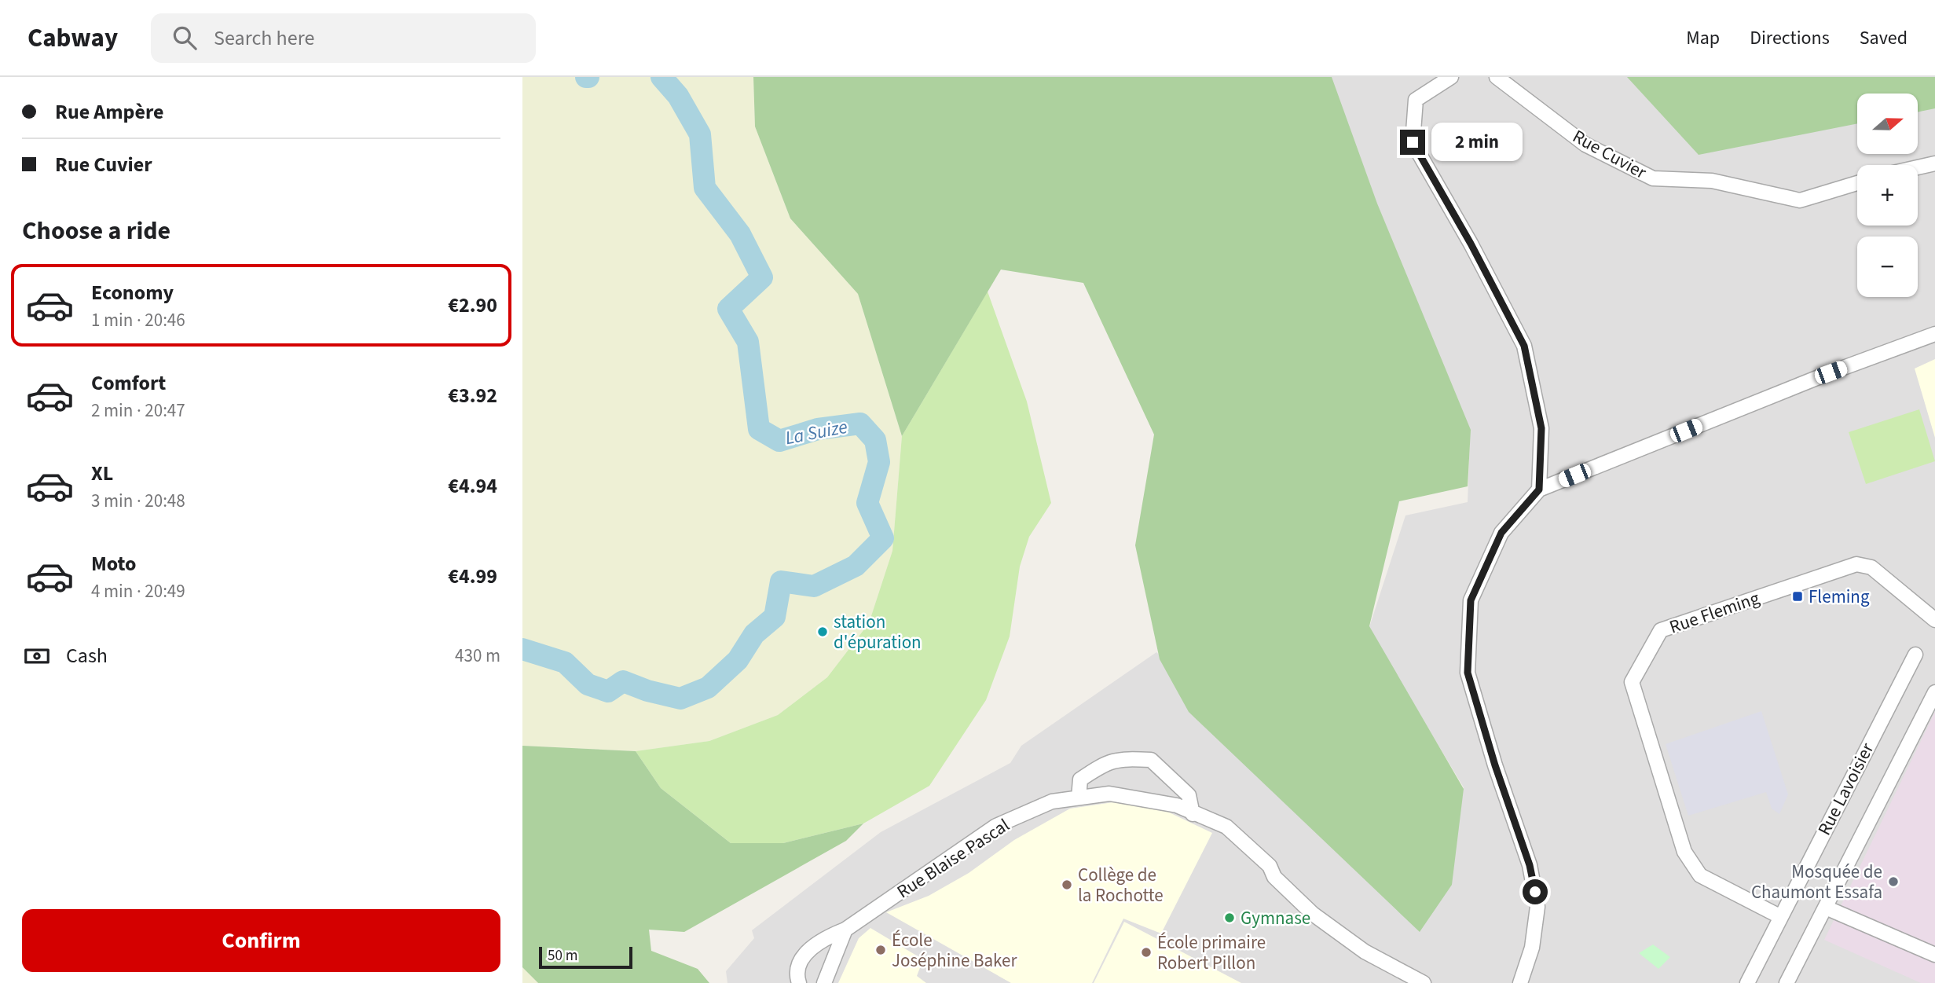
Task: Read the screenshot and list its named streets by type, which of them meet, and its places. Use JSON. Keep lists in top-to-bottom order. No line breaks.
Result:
{"streets":{"street":["Rue Cuvier","Rue Fleming","Rue Lavoisier","Rue Blaise Pascal"]},"crossings":[["Rue Fleming","Rue Lavoisier"]],"water":["La Suize"],"places":{"transit":["Fleming"],"other":["station d'épuration","Mosquée de Chaumont Essafa","Collège de la Rochotte","Gymnase","École Joséphine Baker","École primaire Robert Pillon"]},"scale_bar":"50 m","north":"right","page":{"header":"Cabway","search":"Search here","nav":["Map","Directions","Saved"],"banner":["Rue Ampère","Rue Cuvier"],"map_buttons":["+","−"],"bubble":"2 min","heading":"Choose a ride","list":[{"name":"Economy","note":"1 min · 20:46","value":"€2.90"},{"name":"Comfort","note":"2 min · 20:47","value":"€3.92"},{"name":"XL","note":"3 min · 20:48","value":"€4.94"},{"name":"Moto","note":"4 min · 20:49","value":"€4.99"}],"pay":["Cash","430 m"],"buttons":"Confirm","scale":"50 m"}}
